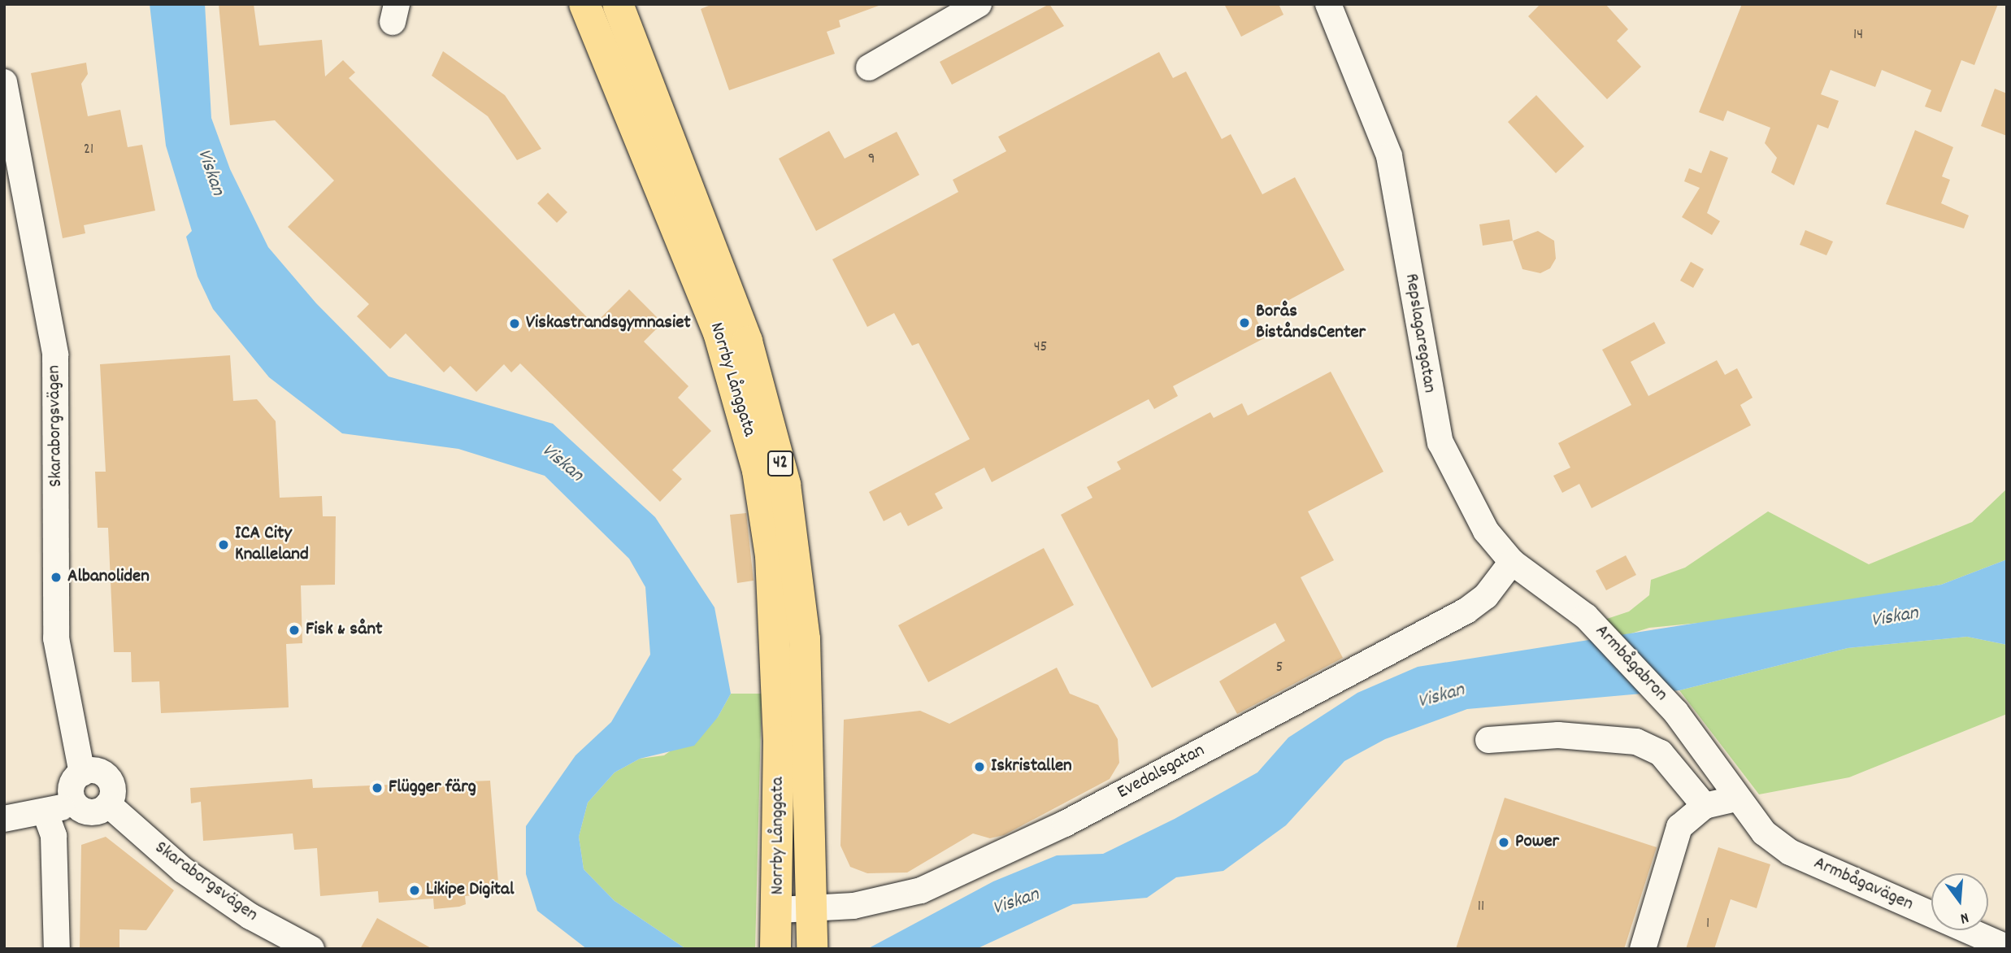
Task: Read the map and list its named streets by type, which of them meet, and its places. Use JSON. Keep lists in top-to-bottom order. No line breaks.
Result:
{"streets":{"main road":["Norrby Långgata","42"],"street":["Repslagaregatan","Skaraborgsvägen","Armbågabron","Evedalsgatan","Armbågavägen"]},"crossings":[["Repslagaregatan","Armbågabron"],["Repslagaregatan","Evedalsgatan"],["Norrby Långgata","Evedalsgatan"],["Armbågabron","Armbågavägen"]],"water":["Viskan"],"places":["Borås BiståndsCenter","Viskastrandsgymnasiet","ICA City Knalleland","Albanoliden","Fisk & sånt","Iskristallen","Flügger färg","Power","Likipe Digital"],"house_numbers":["14","21","9","45","5","11","1"],"north":"bottom"}
